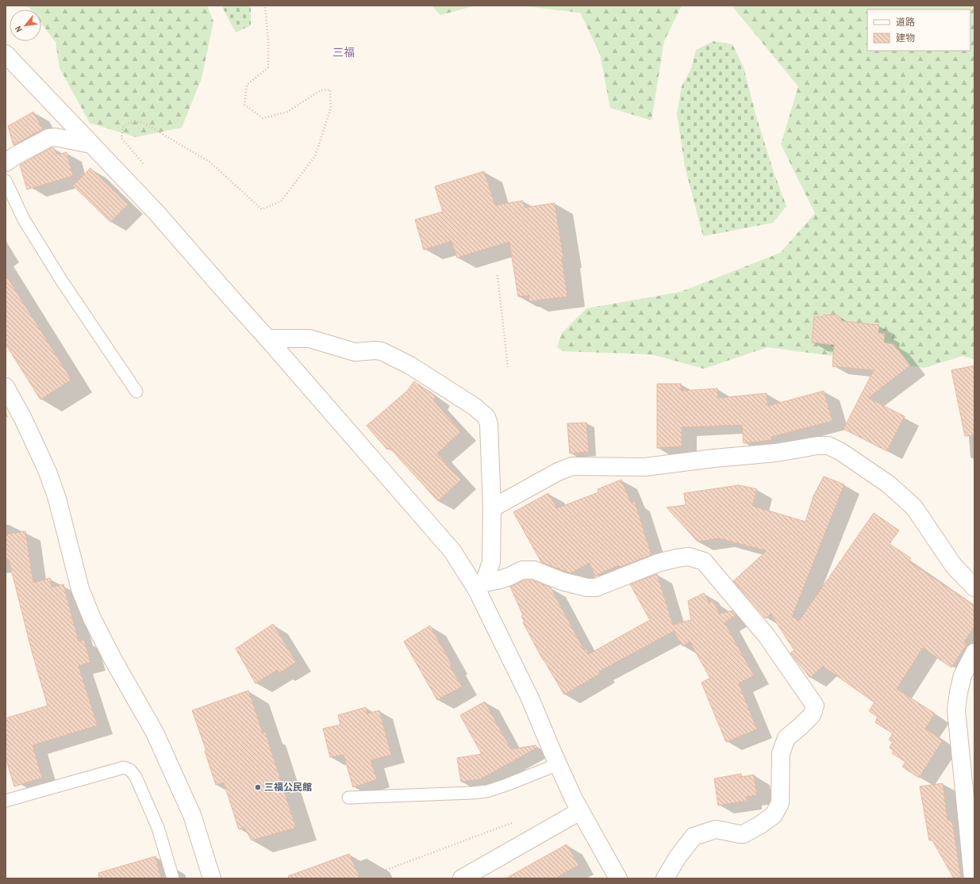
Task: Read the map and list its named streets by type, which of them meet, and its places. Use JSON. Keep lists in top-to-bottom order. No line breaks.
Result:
{"districts":["三福"],"places":["三福公民館"],"legend":["道路","建物"],"north":"bottom left"}
